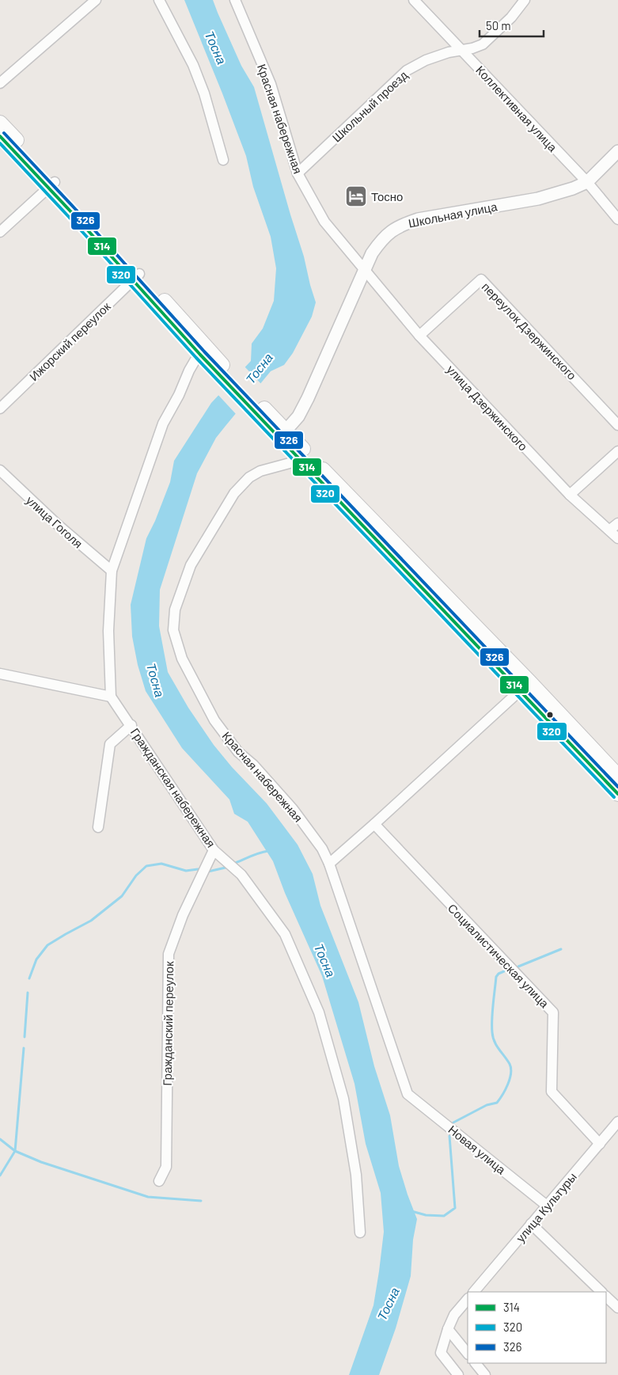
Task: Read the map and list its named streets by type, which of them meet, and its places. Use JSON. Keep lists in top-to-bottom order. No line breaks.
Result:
{"streets":{"street":["Школьный проезд","Коллективная улица","Красная набережная","Школьная улица","переулок Дзержинского","Ижорский переулок","улица Дзержинского","улица Гоголя","Гражданская набережная","Социалистическая улица","Гражданский переулок","Новая улица","улица Культуры"]},"crossings":[["Школьный проезд","Коллективная улица"],["Школьный проезд","Красная набережная"],["Коллективная улица","Школьная улица"],["Красная набережная","Школьная улица"],["Красная набережная","улица Дзержинского"],["Красная набережная","Новая улица"],["Школьная улица","улица Дзержинского"],["переулок Дзержинского","улица Дзержинского"],["Гражданская набережная","Гражданский переулок"],["Социалистическая улица","улица Культуры"],["Новая улица","улица Культуры"]],"water":["Тосна"],"places":{"hotel":["Тосно"]},"lines":["transit line 326","transit line 314","transit line 320"],"legend":["314","320","326"],"scale_bar":"50 m"}
